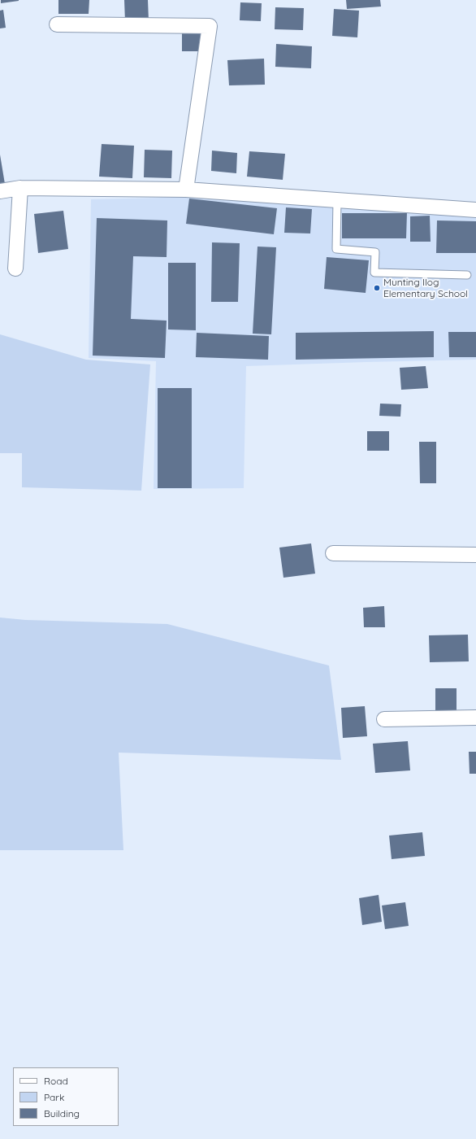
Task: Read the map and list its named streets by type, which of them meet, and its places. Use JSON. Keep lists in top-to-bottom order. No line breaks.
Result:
{"places":["Munting Ilog Elementary School"],"legend":["Road","Park","Building"]}
